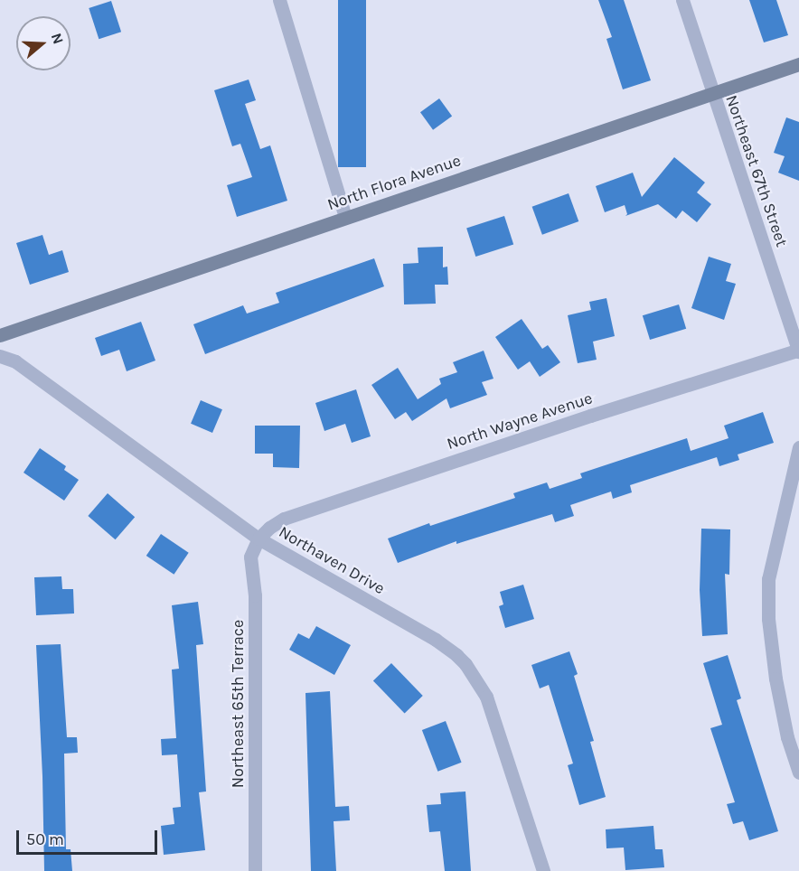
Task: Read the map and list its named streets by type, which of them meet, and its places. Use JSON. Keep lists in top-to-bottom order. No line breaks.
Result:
{"streets":{"street":["Northeast 67th Street","North Flora Avenue","North Wayne Avenue","Northaven Drive","Northeast 65th Terrace"]},"crossings":[["Northeast 67th Street","North Flora Avenue"],["Northeast 67th Street","North Wayne Avenue"],["North Wayne Avenue","Northaven Drive"],["North Wayne Avenue","Northeast 65th Terrace"],["Northaven Drive","Northeast 65th Terrace"]],"scale_bar":"50 m","north":"right"}
